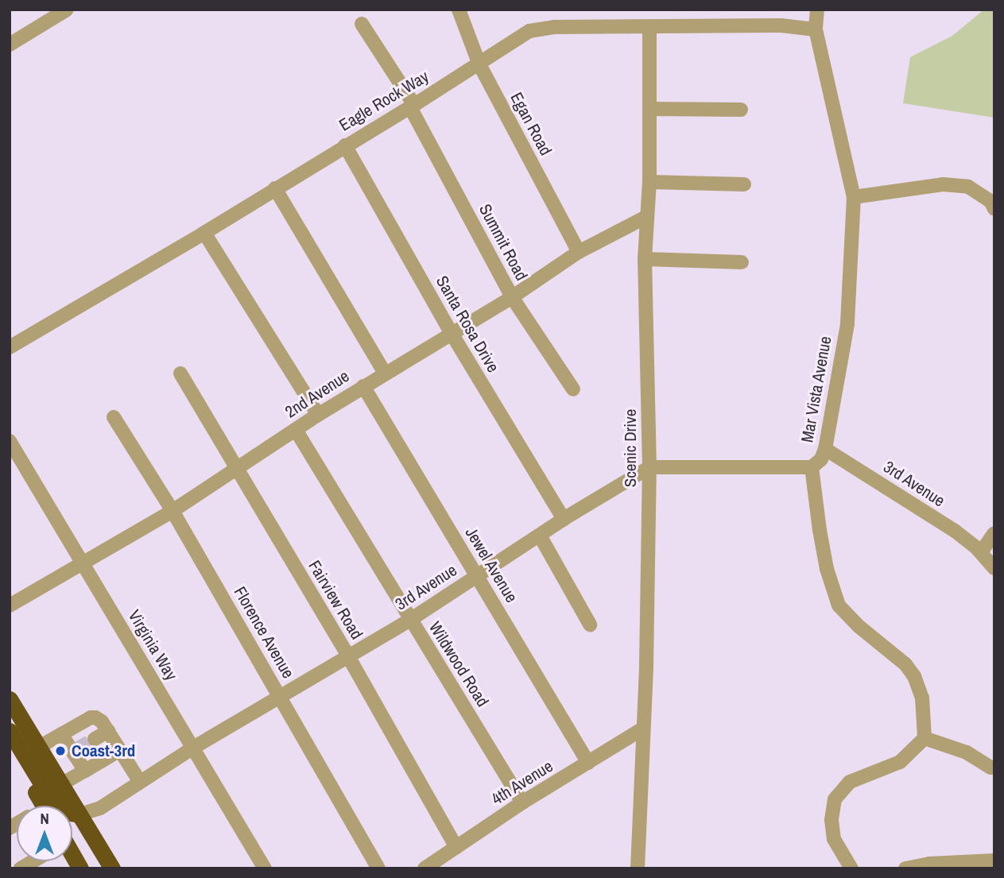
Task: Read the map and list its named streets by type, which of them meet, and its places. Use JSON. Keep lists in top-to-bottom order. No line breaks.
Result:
{"streets":{"street":["Eagle Rock Way","Egan Road","Summit Road","Santa Rosa Drive","Mar Vista Avenue","2nd Avenue","Scenic Drive","3rd Avenue","Jewel Avenue","Fairview Road","Florence Avenue","Virginia Way","Wildwood Road","4th Avenue"]},"crossings":[["Eagle Rock Way","Egan Road"],["Eagle Rock Way","Summit Road"],["Eagle Rock Way","Santa Rosa Drive"],["Eagle Rock Way","Mar Vista Avenue"],["Eagle Rock Way","Scenic Drive"],["Egan Road","2nd Avenue"],["Summit Road","2nd Avenue"],["Santa Rosa Drive","2nd Avenue"],["Santa Rosa Drive","3rd Avenue"],["Mar Vista Avenue","3rd Avenue"],["2nd Avenue","Scenic Drive"],["2nd Avenue","Jewel Avenue"],["2nd Avenue","Fairview Road"],["2nd Avenue","Florence Avenue"],["2nd Avenue","Virginia Way"],["2nd Avenue","Wildwood Road"],["Scenic Drive","3rd Avenue"],["Scenic Drive","4th Avenue"],["3rd Avenue","Jewel Avenue"],["3rd Avenue","Fairview Road"],["3rd Avenue","Florence Avenue"],["3rd Avenue","Virginia Way"],["3rd Avenue","Wildwood Road"],["Jewel Avenue","4th Avenue"],["Fairview Road","4th Avenue"],["Wildwood Road","4th Avenue"]],"places":["Coast-3rd"],"north":"top"}
